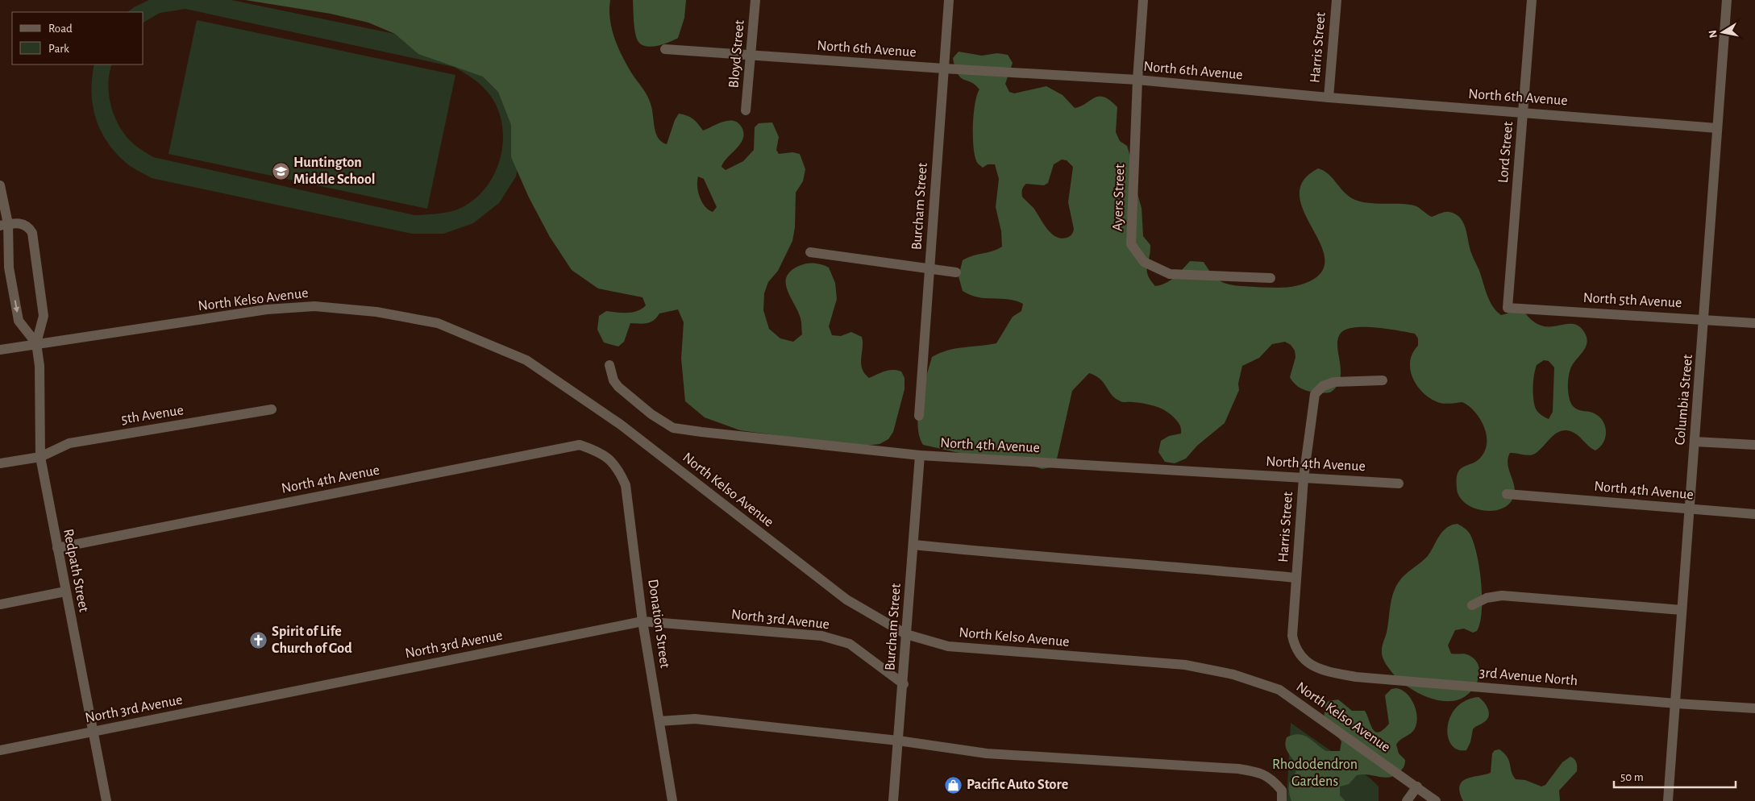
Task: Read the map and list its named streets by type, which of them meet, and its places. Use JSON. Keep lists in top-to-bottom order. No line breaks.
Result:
{"streets":{"street":["Harris Street","North 6th Avenue","Bloyd Street","Lord Street","Ayers Street","Burcham Street","North Kelso Avenue","North 5th Avenue","Columbia Street","5th Avenue","North 4th Avenue","Redpath Street","North 3rd Avenue","Donation Street","3rd Avenue North"]},"crossings":[["Harris Street","North 6th Avenue"],["Harris Street","North 4th Avenue"],["Harris Street","3rd Avenue North"],["North 6th Avenue","Bloyd Street"],["North 6th Avenue","Lord Street"],["North 6th Avenue","Ayers Street"],["North 6th Avenue","Burcham Street"],["North 6th Avenue","Columbia Street"],["Lord Street","North 5th Avenue"],["Burcham Street","North Kelso Avenue"],["Burcham Street","North 4th Avenue"],["Burcham Street","North 3rd Avenue"],["North Kelso Avenue","Redpath Street"],["North 5th Avenue","Columbia Street"],["Columbia Street","North 4th Avenue"],["Columbia Street","3rd Avenue North"],["5th Avenue","Redpath Street"],["North 4th Avenue","Redpath Street"],["North 4th Avenue","Donation Street"],["Redpath Street","North 3rd Avenue"],["North 3rd Avenue","Donation Street"]],"parks":["Rhododendron Gardens"],"places":{"school or university":["Huntington Middle School"],"church":["Spirit of Life Church of God"],"shop":["Pacific Auto Store"]},"legend":["Road","Park"],"scale_bar":"50 m","north":"left"}
